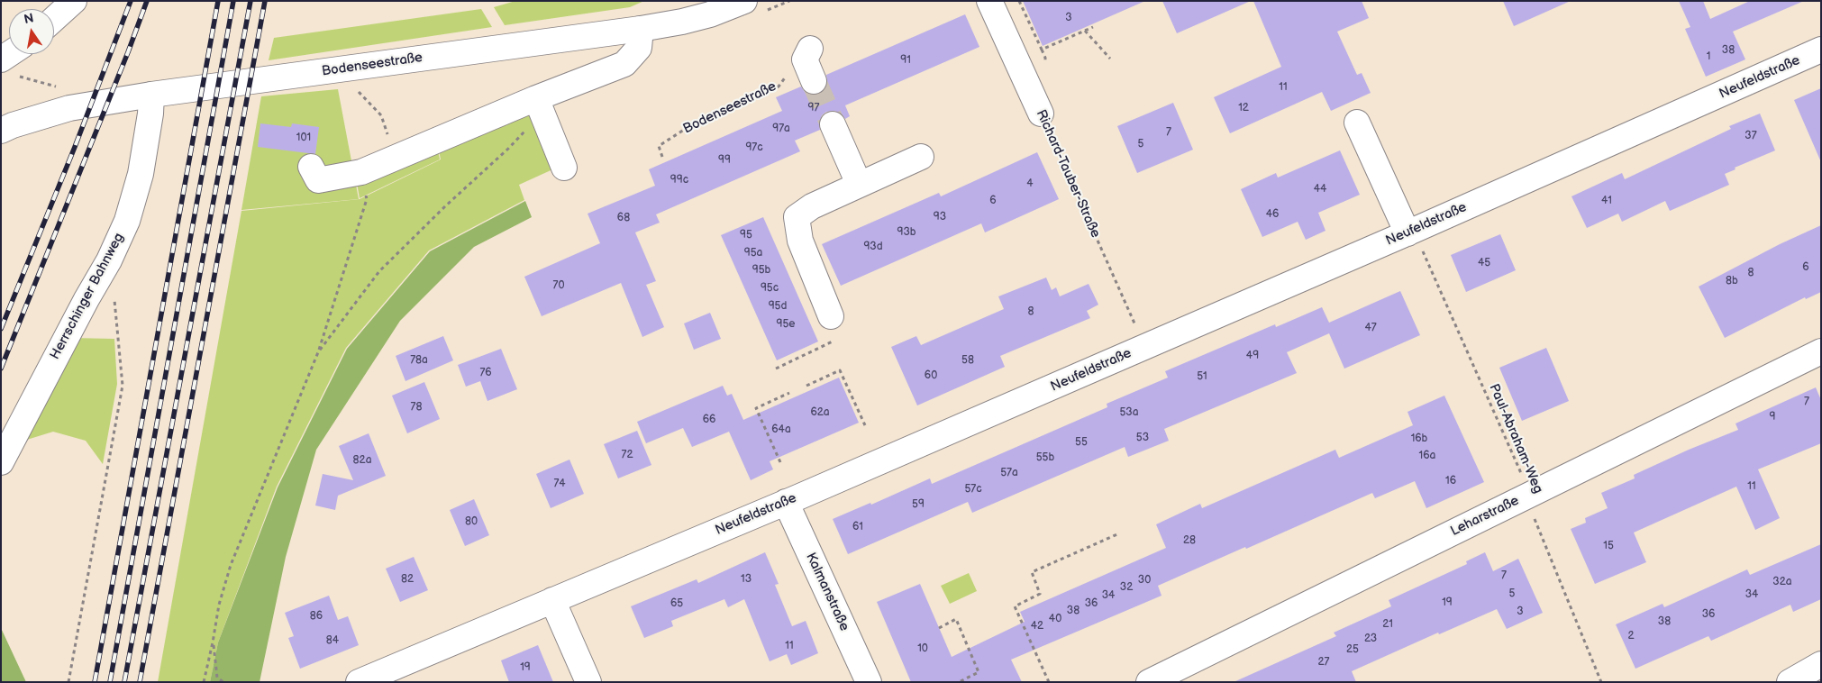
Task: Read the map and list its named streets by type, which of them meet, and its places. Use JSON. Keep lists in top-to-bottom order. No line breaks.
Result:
{"streets":{"street":["Bodenseestraße","Neufeldstraße","Richard-Tauber-Straße","Herrschinger Bahnweg","Leharstraße","Kalmanstraße"],"path":["Paul-Abraham-Weg"]},"crossings":[["Bodenseestraße","Herrschinger Bahnweg"],["Neufeldstraße","Richard-Tauber-Straße"],["Neufeldstraße","Paul-Abraham-Weg"],["Neufeldstraße","Kalmanstraße"],["Paul-Abraham-Weg","Leharstraße"]],"house_numbers":["3","38","1","91","11","97","12","97a","7","37","101","5","97c","99","99c","4","44","6","41","46","93","68","93b","95","93d","95a","45","6","95b","8","8b","70","95c","95d","8","95e","47","49","78a","58","76","60","51","7","78","62a","53a","9","66","64a","53","16b","55","72","16a","55b","82a","57a","16","74","11","57c","59","80","61","28","15","7","82","13","30","32a","32","5","34","34","19","65","36","38","3","36","86","40","38","21","42","2","23","84","11","10","25","27","19"],"north":"top"}
